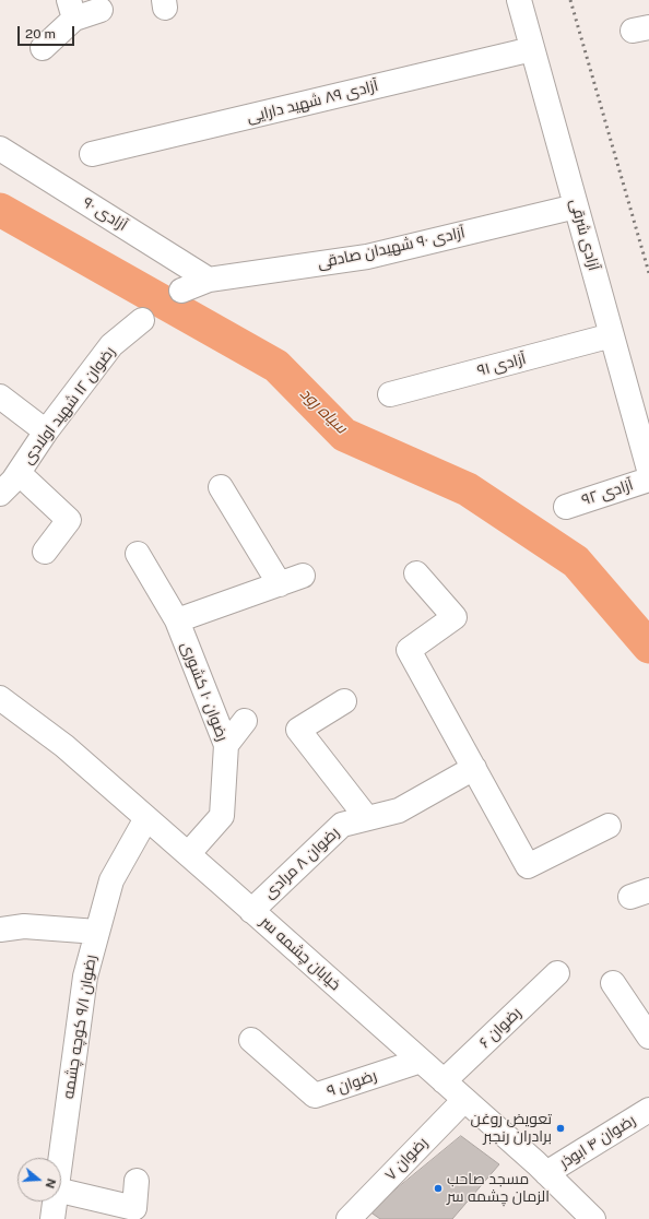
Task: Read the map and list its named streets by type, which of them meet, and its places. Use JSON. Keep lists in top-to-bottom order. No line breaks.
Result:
{"streets":{"street":["آزادی ۸۹ شهید دارایی","آزادی ۹۰","آزادی شرقی","آزادی ۹۰ شهیدان صادقی","آزادی ۹۱","رضوان ۱۲ شهید اولادی","آزادی ۹۲","رضوان ۱۰ کشوری","رضوان ۸ مرادی","خیابان چشمه سر","رضوان ۹/۱ کوچه چشمه","رضوان ۶","رضوان ۹","رضوان ۴ ابوذر","رضوان ۷"]},"crossings":[["آزادی ۸۹ شهید دارایی","آزادی شرقی"],["آزادی ۹۰","آزادی ۹۰ شهیدان صادقی"],["آزادی شرقی","آزادی ۹۰ شهیدان صادقی"],["آزادی شرقی","آزادی ۹۱"],["رضوان ۱۰ کشوری","خیابان چشمه سر"],["رضوان ۸ مرادی","خیابان چشمه سر"],["خیابان چشمه سر","رضوان ۹/۱ کوچه چشمه"],["خیابان چشمه سر","رضوان ۶"],["خیابان چشمه سر","رضوان ۹"],["خیابان چشمه سر","رضوان ۴ ابوذر"],["خیابان چشمه سر","رضوان ۷"]],"water":["سیاه رود"],"places":["تعویض روغن برادران رنجبر","مسجد صاحب الزمان چشمه سر"],"scale_bar":"20 m","north":"right"}
